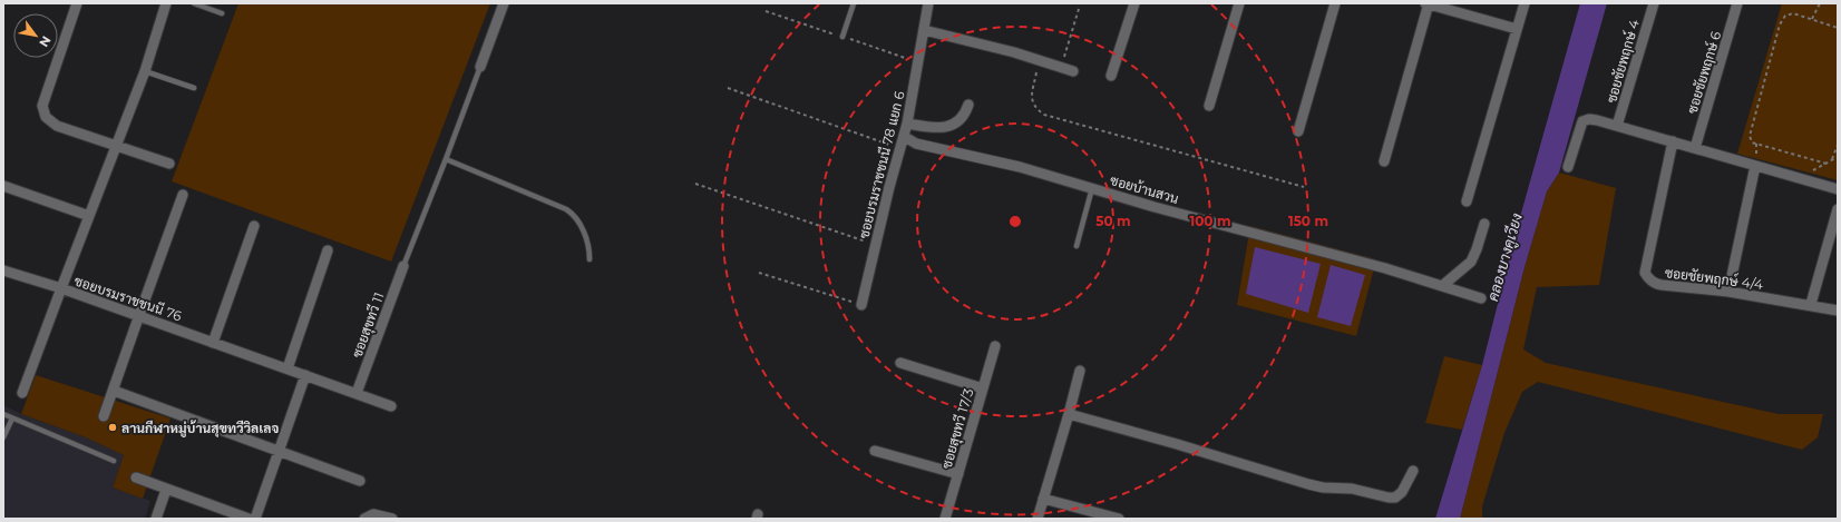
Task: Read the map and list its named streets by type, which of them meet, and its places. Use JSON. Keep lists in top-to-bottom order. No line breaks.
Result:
{"streets":{"street":["ซอยชัยพฤกษ์ 4","ซอยชัยพฤกษ์ 6","ซอยบรมราชชนนี 78 แยก 6","ซอยบ้านสวน","ซอยชัยพฤกษ์ 4/4","ซอยบรมราชชนนี 76","ซอยสุขทวี 11","ซอยสุขทวี 17/3"]},"crossings":[["ซอยบรมราชชนนี 78 แยก 6","ซอยบ้านสวน"]],"water":["คลองบางคูเวียง"],"places":["ลานกีฬาหมู่บ้านสุขทวีวิลเลจ"],"north":"bottom right","rings":["50 m","100 m","150 m"]}
